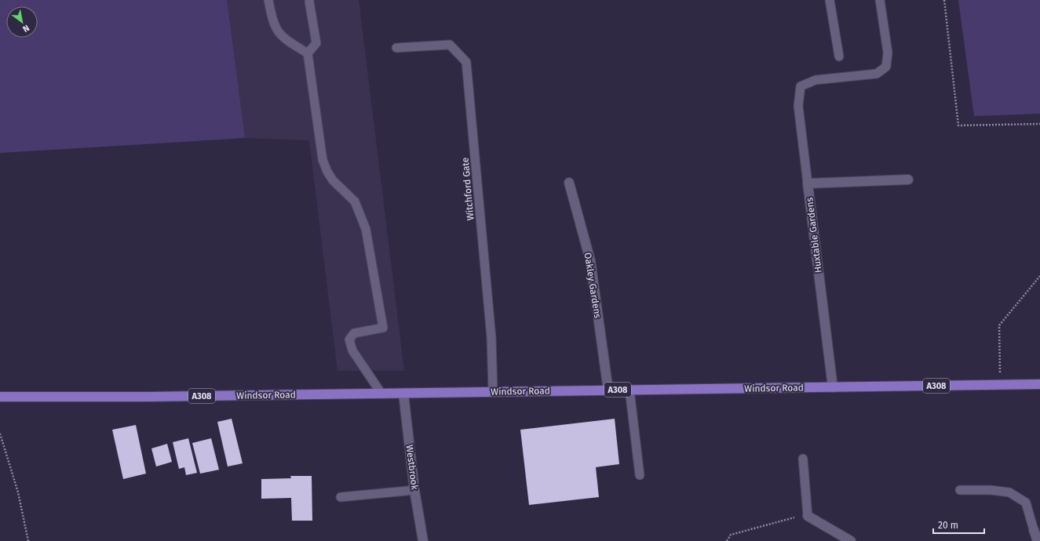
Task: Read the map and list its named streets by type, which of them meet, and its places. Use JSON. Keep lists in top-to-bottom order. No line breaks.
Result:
{"streets":{"main road":["A308","Windsor Road"],"street":["Huxtable Gardens","Oakley Gardens","Westbrook"],"lane":["Witchford Gate"]},"crossings":[["Witchford Gate","Windsor Road"],["Huxtable Gardens","Windsor Road"],["Oakley Gardens","Windsor Road"],["Windsor Road","Westbrook"]],"scale_bar":"20 m","north":"bottom right"}
